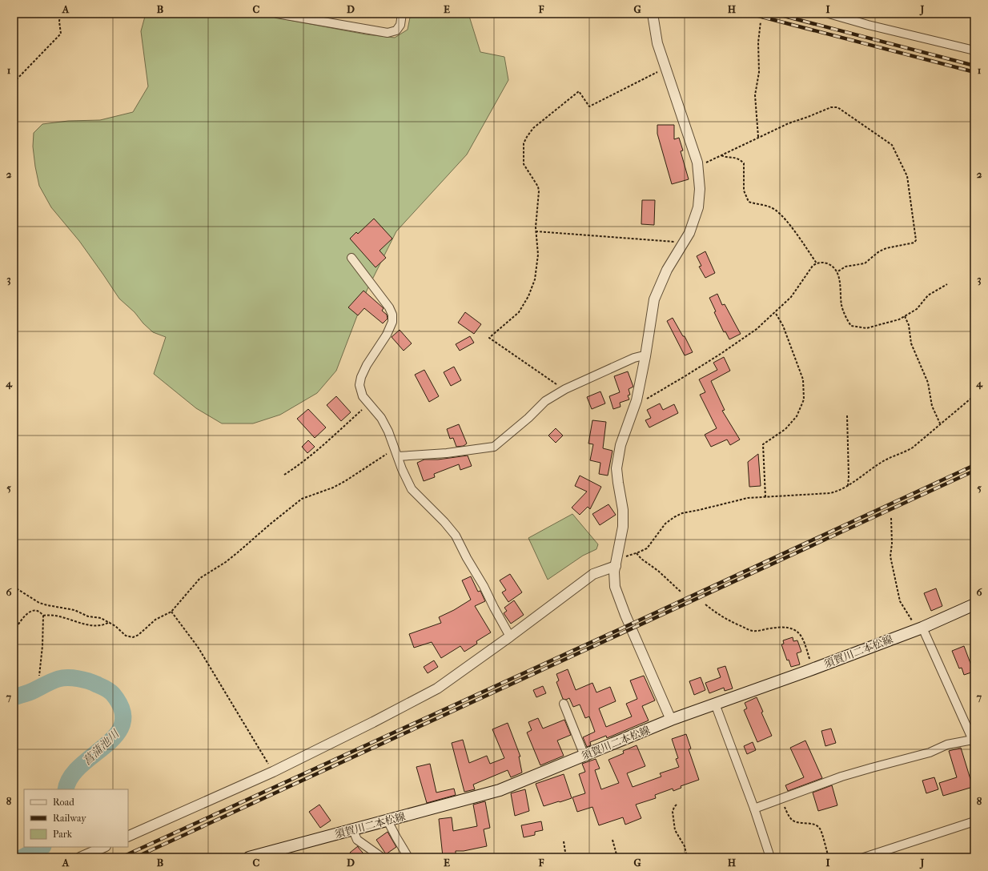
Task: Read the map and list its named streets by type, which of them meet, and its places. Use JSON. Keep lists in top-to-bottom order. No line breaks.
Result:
{"streets":{"main road":["須賀川二本松線"]},"water":["菖蒲池川"],"legend":["Road","Railway","Park"],"grid":{"columns":["A","B","C","D","E","F","G","H","I","J"],"rows":["1","2","3","4","5","6","7","8"]}}
